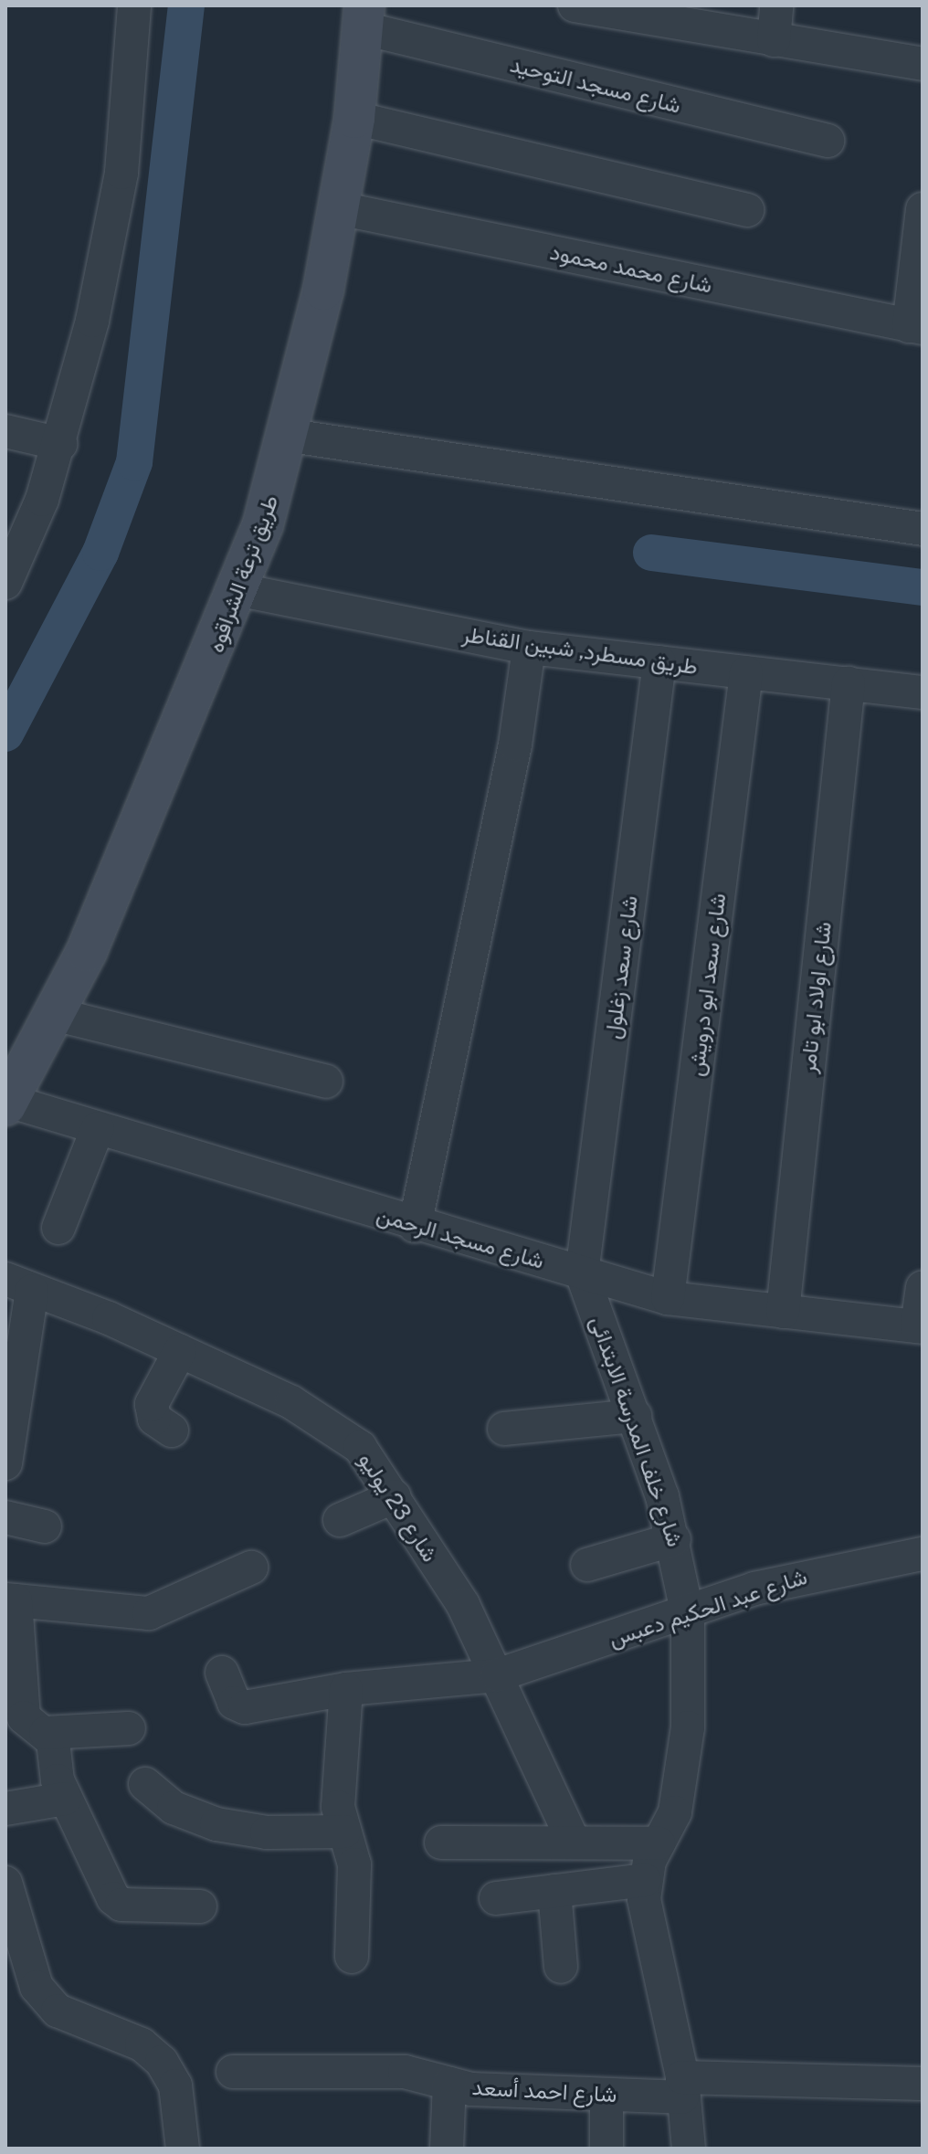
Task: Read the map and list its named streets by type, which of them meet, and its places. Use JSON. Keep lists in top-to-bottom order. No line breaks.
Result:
{"streets":{"street":["شارع مسجد التوحيد","شارع محمد محمود","طريق ترعة الشراقوه","طريق مسطرد, شبين القناطر","شارع سعد زغلول","شارع سعد ابو درويش","شارع اولاد ابو تامر","شارع مسجد الرحمن","شارع خلف المدرسة الابتدائى","شارع 23 يوليو","شارع عبد الحكيم دعبس","شارع احمد أسعد"]},"crossings":[["شارع مسجد التوحيد","طريق ترعة الشراقوه"],["شارع محمد محمود","طريق ترعة الشراقوه"],["طريق ترعة الشراقوه","طريق مسطرد, شبين القناطر"],["طريق ترعة الشراقوه","شارع مسجد الرحمن"],["طريق مسطرد, شبين القناطر","شارع سعد زغلول"],["طريق مسطرد, شبين القناطر","شارع سعد ابو درويش"],["طريق مسطرد, شبين القناطر","شارع اولاد ابو تامر"],["شارع سعد زغلول","شارع مسجد الرحمن"],["شارع سعد زغلول","شارع خلف المدرسة الابتدائى"],["شارع سعد ابو درويش","شارع مسجد الرحمن"],["شارع اولاد ابو تامر","شارع مسجد الرحمن"],["شارع مسجد الرحمن","شارع خلف المدرسة الابتدائى"],["شارع خلف المدرسة الابتدائى","شارع عبد الحكيم دعبس"],["شارع 23 يوليو","شارع عبد الحكيم دعبس"]]}
